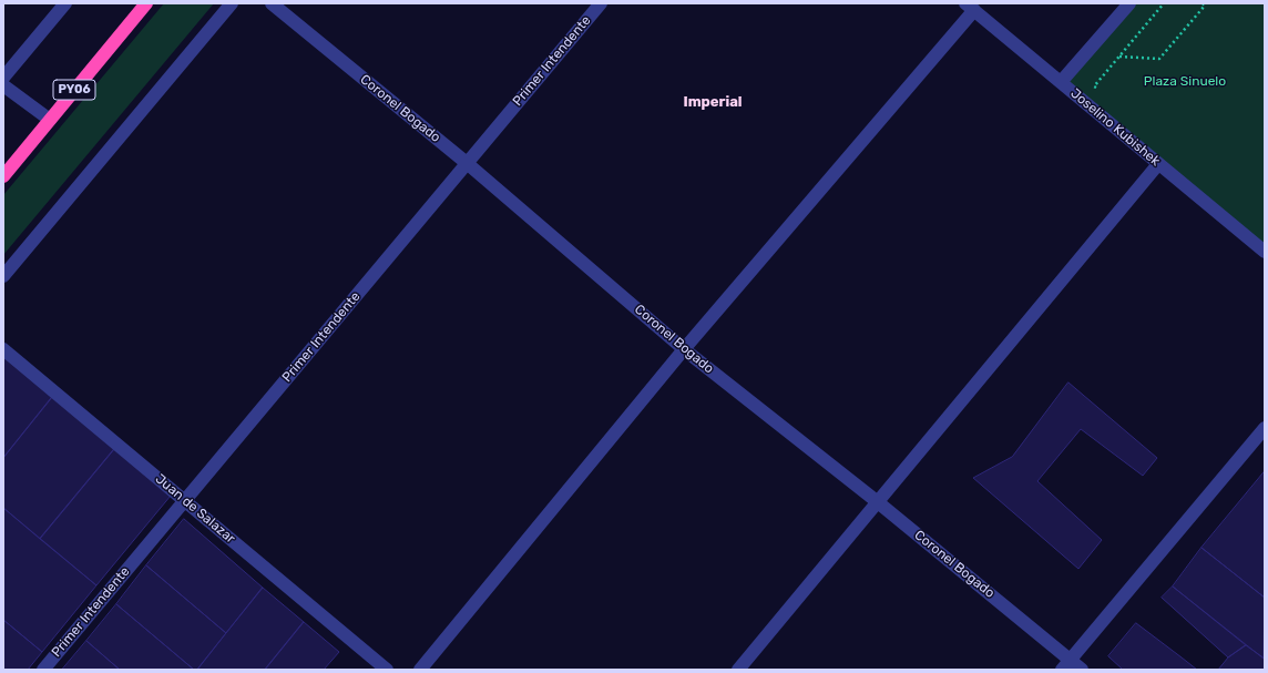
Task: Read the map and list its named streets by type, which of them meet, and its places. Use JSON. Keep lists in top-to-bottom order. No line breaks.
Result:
{"streets":{"highway":["PY06"],"street":["Primer Intendente","Coronel Bogado","Joselino Kubishek","Juan de Salazar"]},"crossings":[["Primer Intendente","Coronel Bogado"],["Primer Intendente","Juan de Salazar"]],"districts":["Imperial"],"parks":["Plaza Sinuelo"]}
